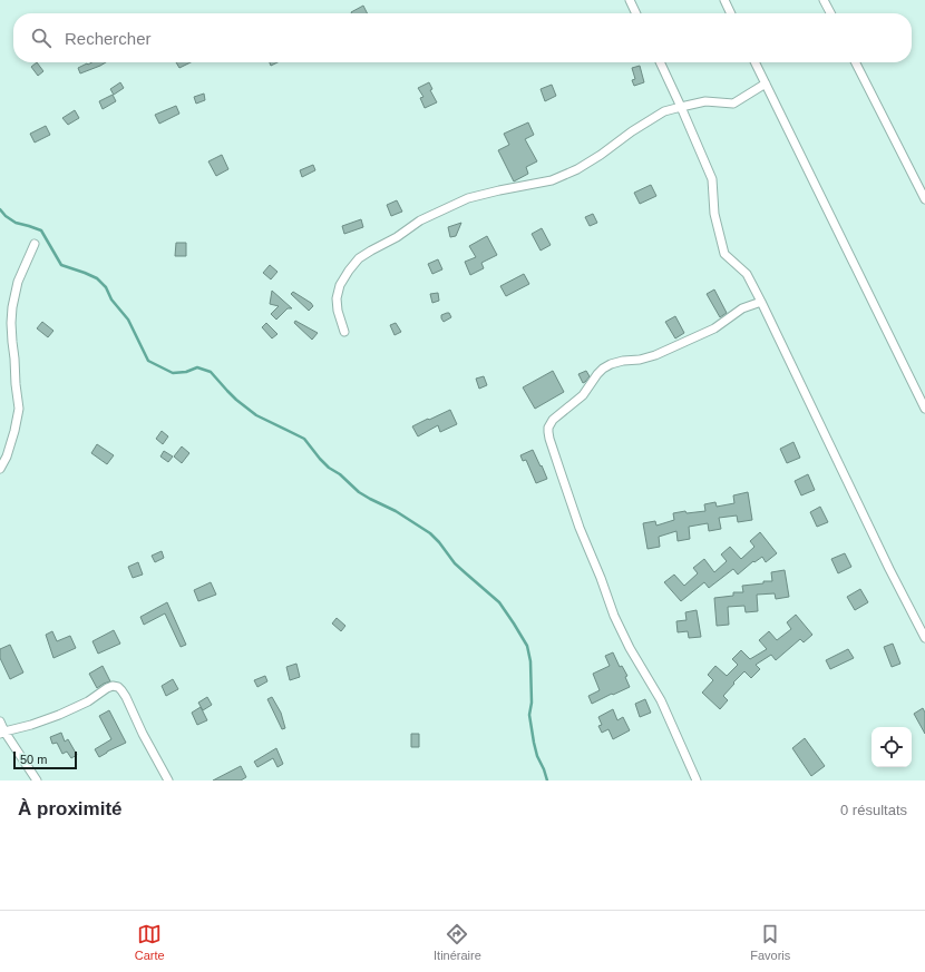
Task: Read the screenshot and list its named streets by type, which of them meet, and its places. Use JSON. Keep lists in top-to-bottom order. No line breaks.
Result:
{"scale_bar":"50 m","page":{"search":"Rechercher","scale":"50 m","heading":["À proximité","0 résultats"],"nav":["Carte","Itinéraire","Favoris"]}}
